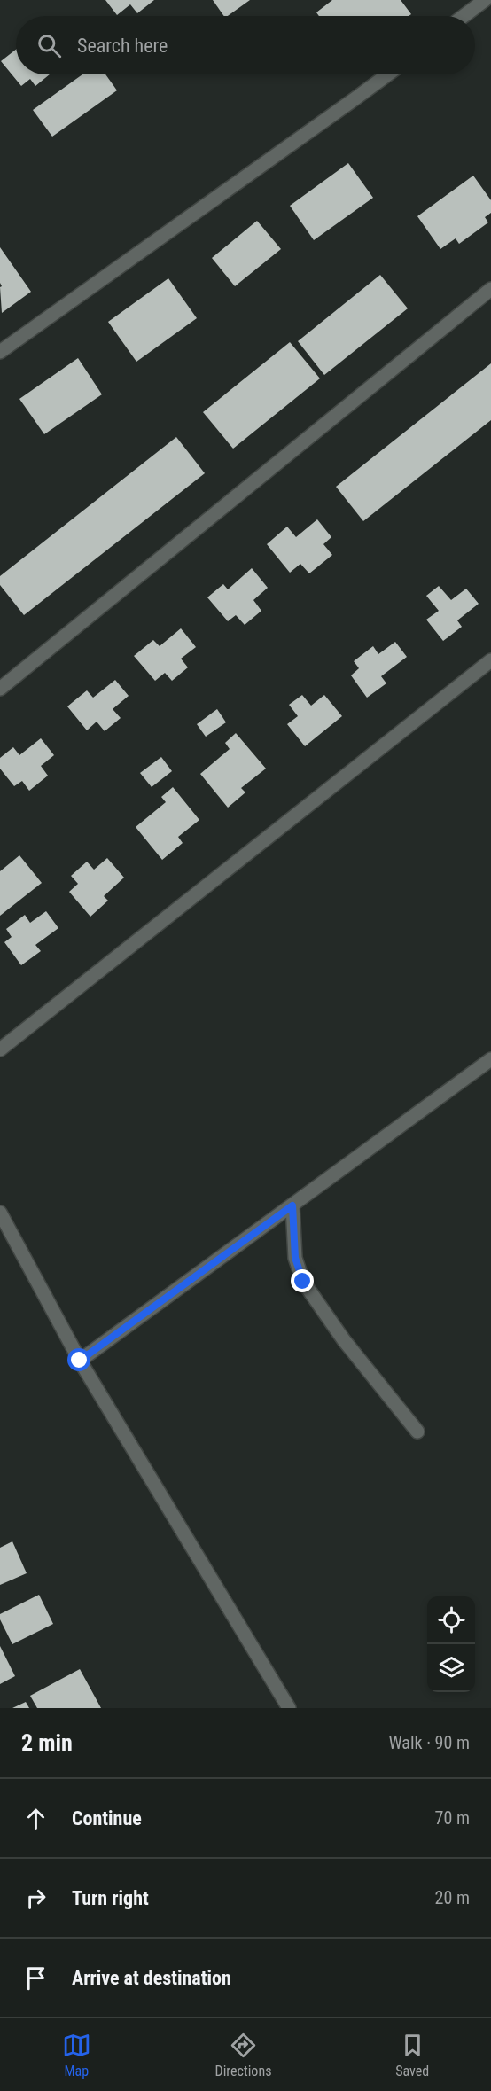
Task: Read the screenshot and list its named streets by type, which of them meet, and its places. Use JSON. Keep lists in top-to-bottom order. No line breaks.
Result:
{"page":{"search":"Search here","heading":["2 min","Walk · 90 m"],"list":[["Continue","70 m"],["Turn right","20 m"],"Arrive at destination"],"nav":["Map","Directions","Saved"]}}
